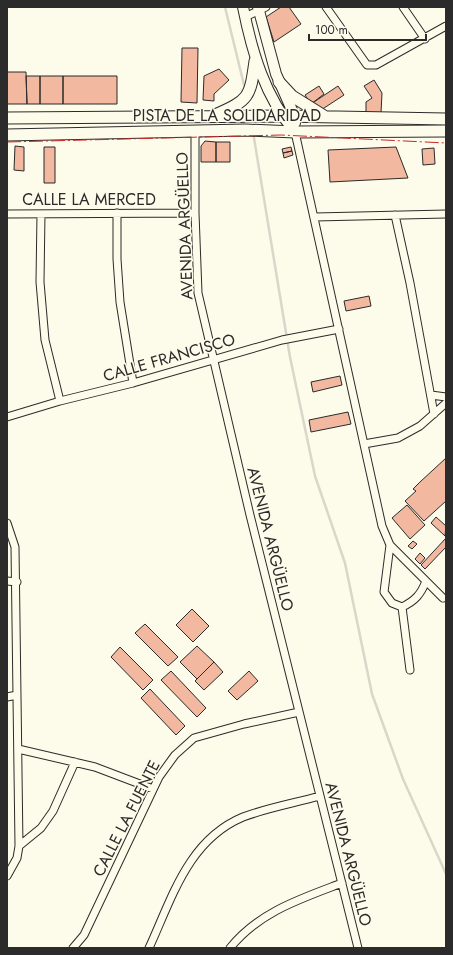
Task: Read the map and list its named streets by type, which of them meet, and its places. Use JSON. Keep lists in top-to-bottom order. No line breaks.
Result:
{"streets":{"main road":["PISTA DE LA SOLIDARIDAD"],"street":["CALLE LA MERCED","AVENIDA ARGÜELLO","CALLE FRANCISCO","CALLE LA FUENTE"]},"crossings":[["PISTA DE LA SOLIDARIDAD","AVENIDA ARGÜELLO"],["CALLE LA MERCED","AVENIDA ARGÜELLO"],["AVENIDA ARGÜELLO","CALLE FRANCISCO"],["AVENIDA ARGÜELLO","CALLE LA FUENTE"]],"scale_bar":"100 m"}
